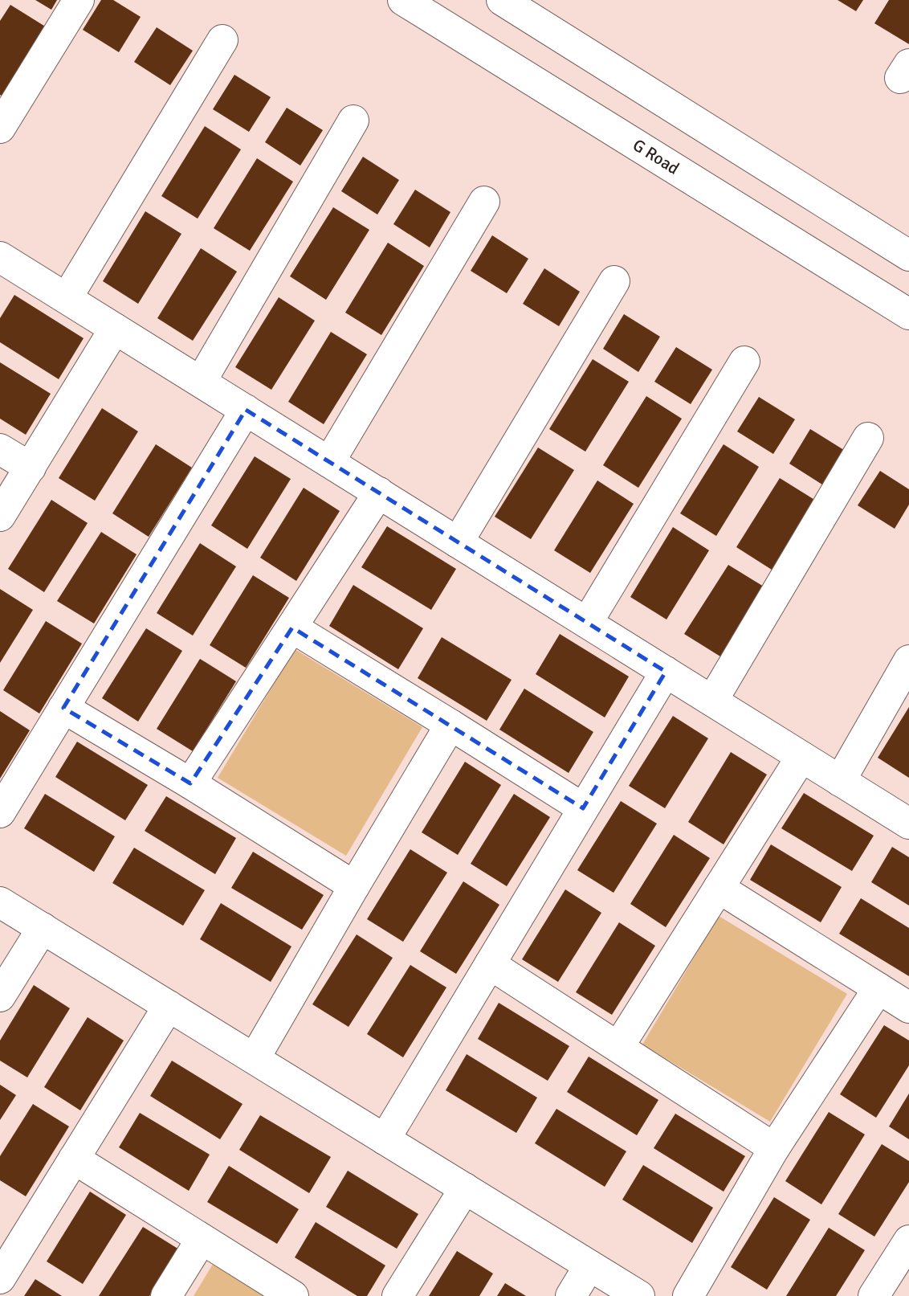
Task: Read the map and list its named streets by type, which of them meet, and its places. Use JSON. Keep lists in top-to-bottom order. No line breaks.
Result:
{"streets":{"street":["G Road"]}}
